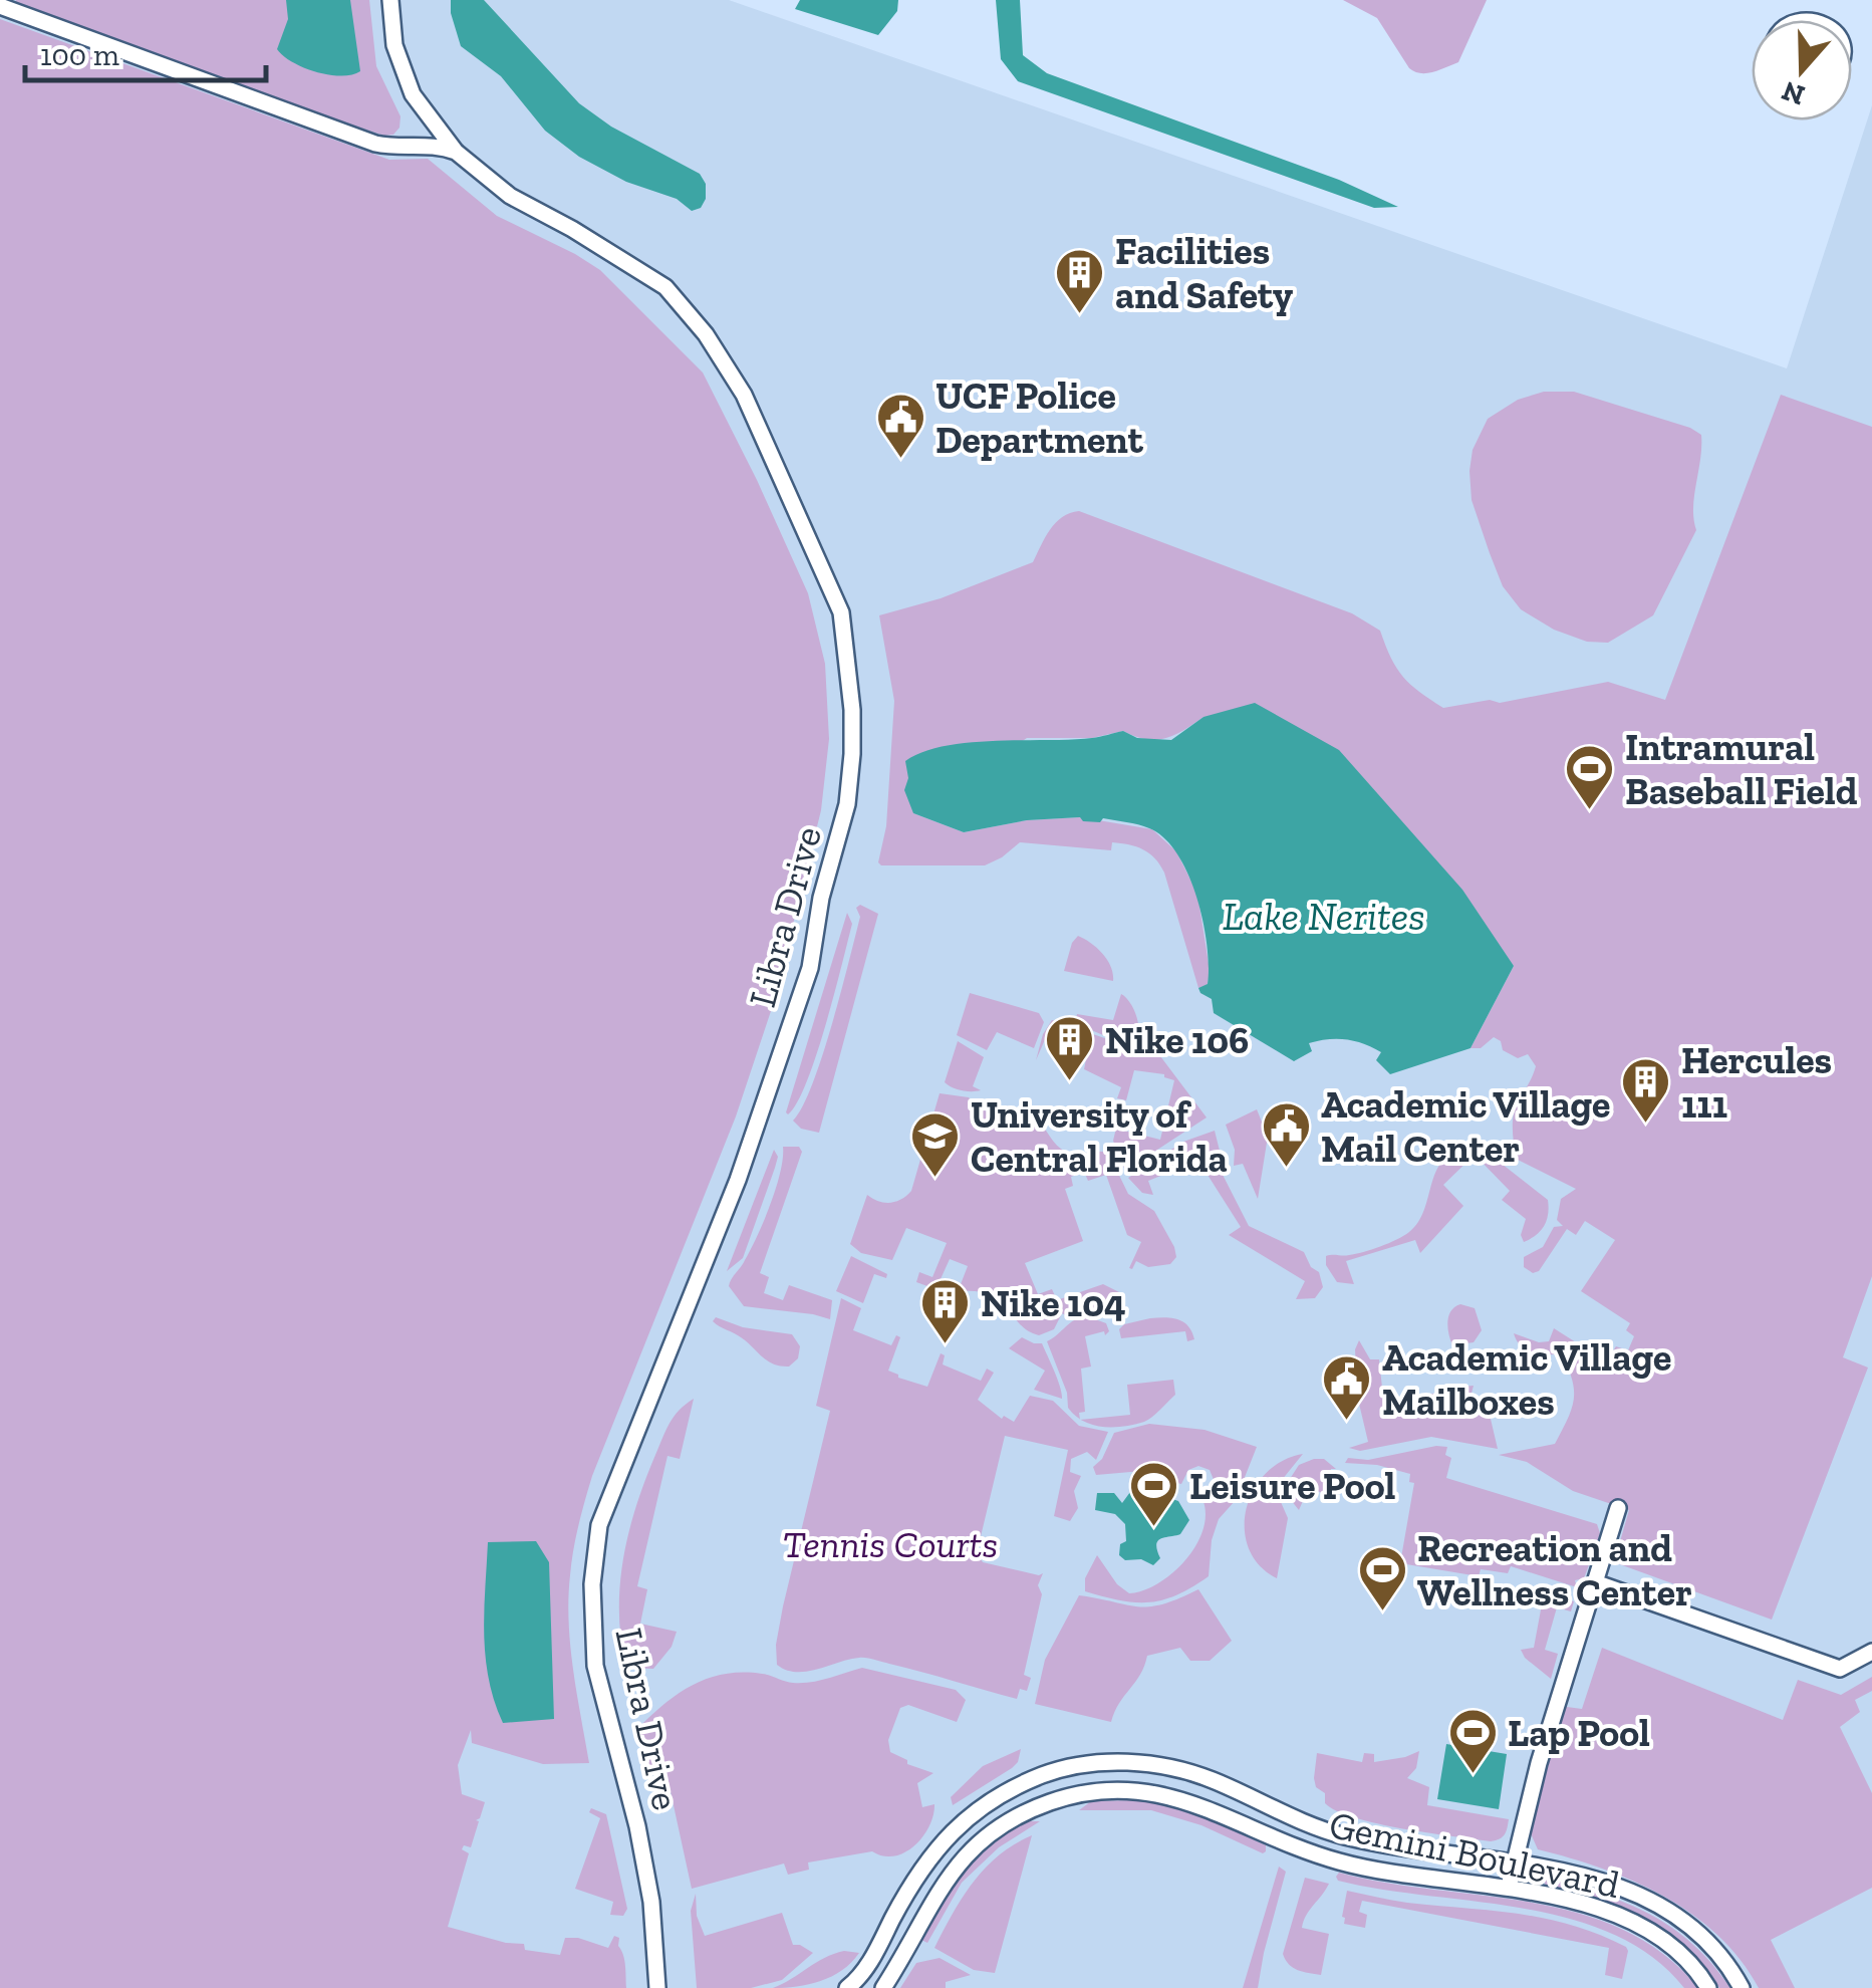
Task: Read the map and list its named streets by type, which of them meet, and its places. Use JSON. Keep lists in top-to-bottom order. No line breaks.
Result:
{"streets":{"street":["Libra Drive","Gemini Boulevard"]},"water":["Lake Nerites"],"parks":["Tennis Courts"],"places":{"building":["Facilities and Safety","Nike 106","Hercules 111","Nike 104"],"public building":["UCF Police Department","Academic Village Mail Center","Academic Village Mailboxes"],"sports":["Intramural Baseball Field","Leisure Pool","Recreation and Wellness Center","Lap Pool"],"school or university":["University of Central Florida"]},"scale_bar":"100 m","north":"bottom"}
